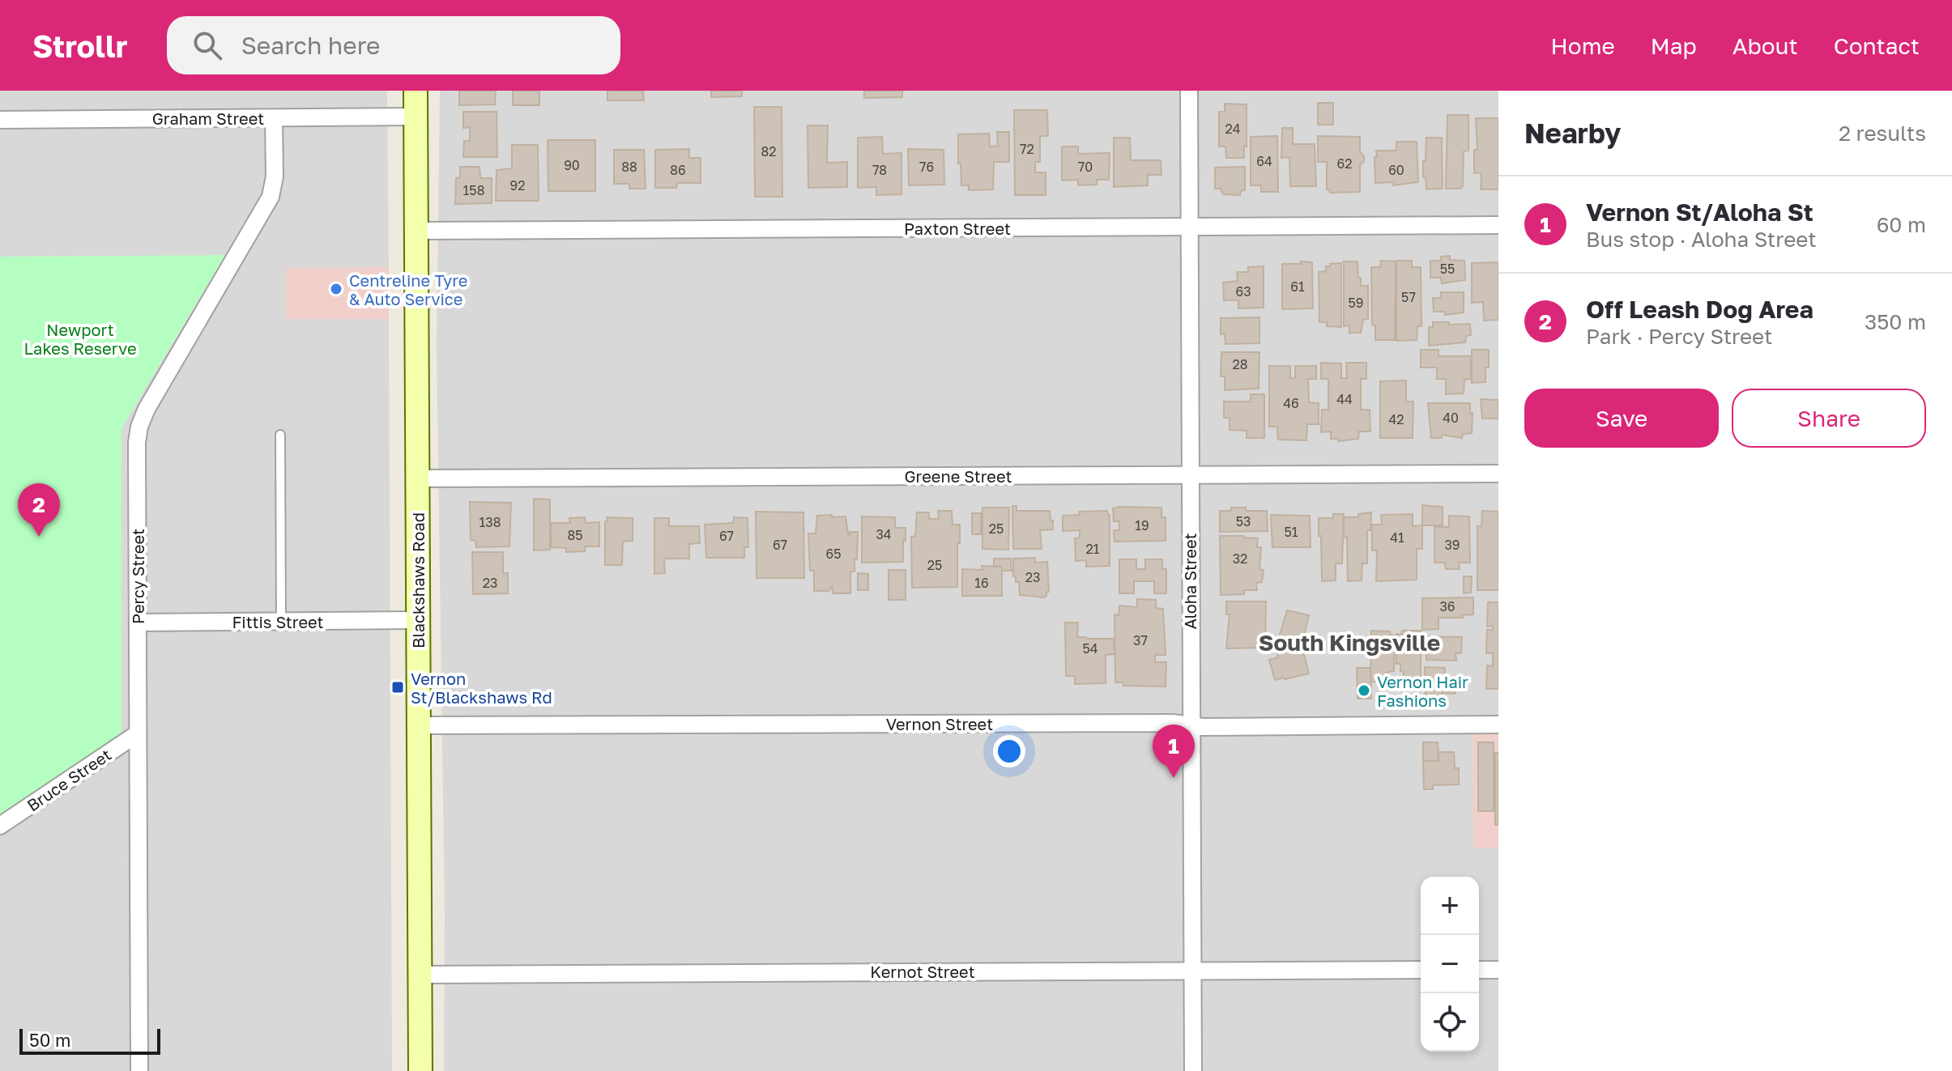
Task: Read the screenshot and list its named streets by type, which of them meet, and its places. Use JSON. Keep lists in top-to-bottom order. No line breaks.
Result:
{"streets":{"main road":["Blackshaws Road"],"street":["Graham Street","Paxton Street","Greene Street","Percy Street","Aloha Street","Fittis Street","Vernon Street","Bruce Street","Kernot Street"]},"crossings":[["Graham Street","Percy Street"],["Graham Street","Blackshaws Road"],["Paxton Street","Blackshaws Road"],["Paxton Street","Aloha Street"],["Greene Street","Blackshaws Road"],["Greene Street","Aloha Street"],["Percy Street","Fittis Street"],["Percy Street","Bruce Street"],["Blackshaws Road","Fittis Street"],["Blackshaws Road","Vernon Street"],["Blackshaws Road","Kernot Street"],["Aloha Street","Vernon Street"],["Aloha Street","Kernot Street"]],"districts":["South Kingsville"],"parks":["Newport Lakes Reserve"],"places":{"other":["Centreline Tyre & Auto Service","Vernon Hair Fashions"],"transit":["Vernon St/Blackshaws Rd"]},"house_numbers":["24","72","82","64","62","90","88","76","70","86","78","60","92","158","55","61","63","57","59","28","44","46","40","42","53","138","19","25","51","34","85","67","41","67","39","21","65","32","25","23","23","16","36","37","54"],"scale_bar":"50 m","page":{"header":"Strollr","search":"Search here","nav":["Home","Map","About","Contact"],"heading":["Nearby","2 results"],"list":[{"mark":"1","name":"Vernon St/Aloha St","note":"Bus stop · Aloha Street","value":"60 m"},{"mark":"2","name":"Off Leash Dog Area","note":"Park · Percy Street","value":"350 m"}],"buttons":["Save","Share"],"pins":["2","1"],"map_buttons":["+","−"],"scale":"50 m"}}
